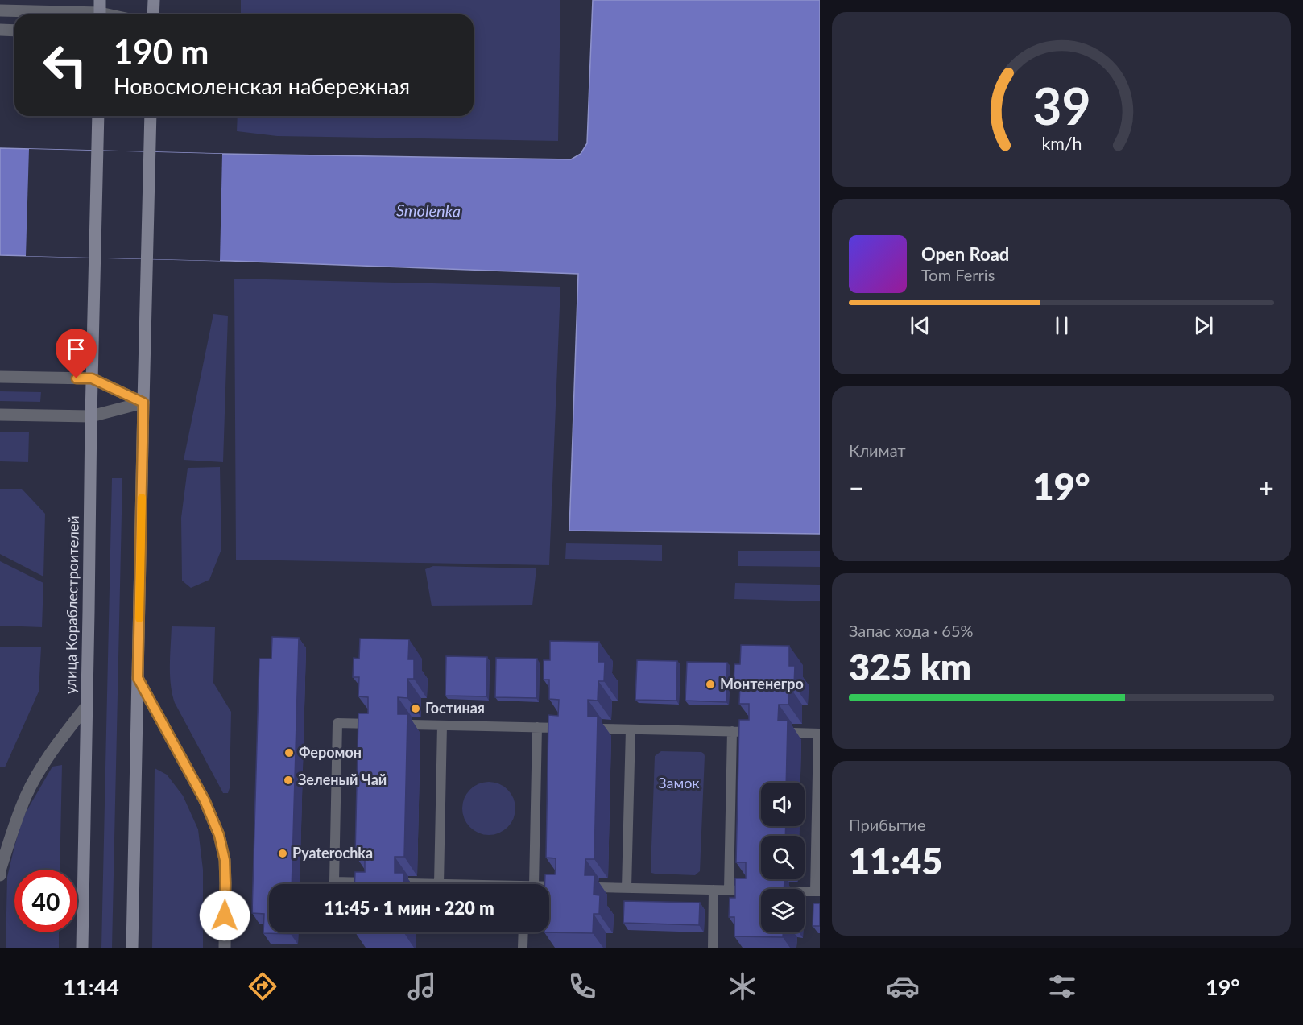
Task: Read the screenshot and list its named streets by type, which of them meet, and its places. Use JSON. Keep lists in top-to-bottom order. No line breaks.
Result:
{"streets":{"main road":["улица Кораблестроителей"]},"water":["Smolenka"],"parks":["Замок"],"places":["Монтенегро","Гостиная","Феромон","Зеленый Чай","Pyaterochka"],"page":{"turn":["190 m","Новосмоленская набережная"],"song":["Open Road","Tom Ferris"],"tile":["Климат",["Запас хода · 65%","325 km"],["Прибытие","11:45"]],"heat":["−","19°","+"],"limit":"40","trip":"11:45 · 1 мин · 220 m","tabs":["11:44","19°"],"gauge":["39","km/h"]}}
